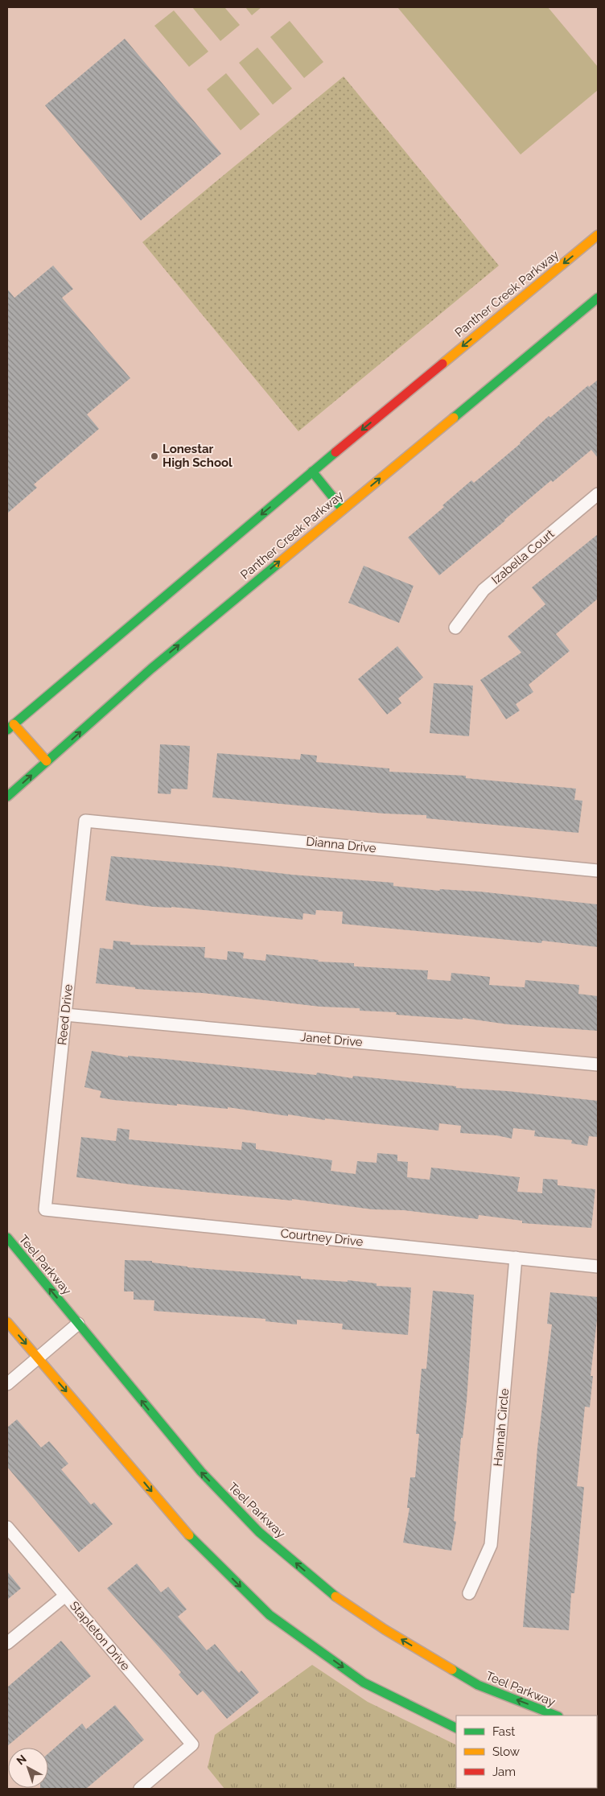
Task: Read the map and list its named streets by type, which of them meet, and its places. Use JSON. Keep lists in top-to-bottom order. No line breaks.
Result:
{"streets":{"main road":["Panther Creek Parkway","Teel Parkway"],"street":["Izabella Court","Dianna Drive","Reed Drive","Janet Drive","Courtney Drive","Hannah Circle","Stapleton Drive"]},"crossings":[["Dianna Drive","Reed Drive"],["Reed Drive","Janet Drive"],["Reed Drive","Courtney Drive"],["Courtney Drive","Hannah Circle"]],"places":["Lonestar High School"],"legend":["Fast","Slow","Jam"],"north":"top left"}
